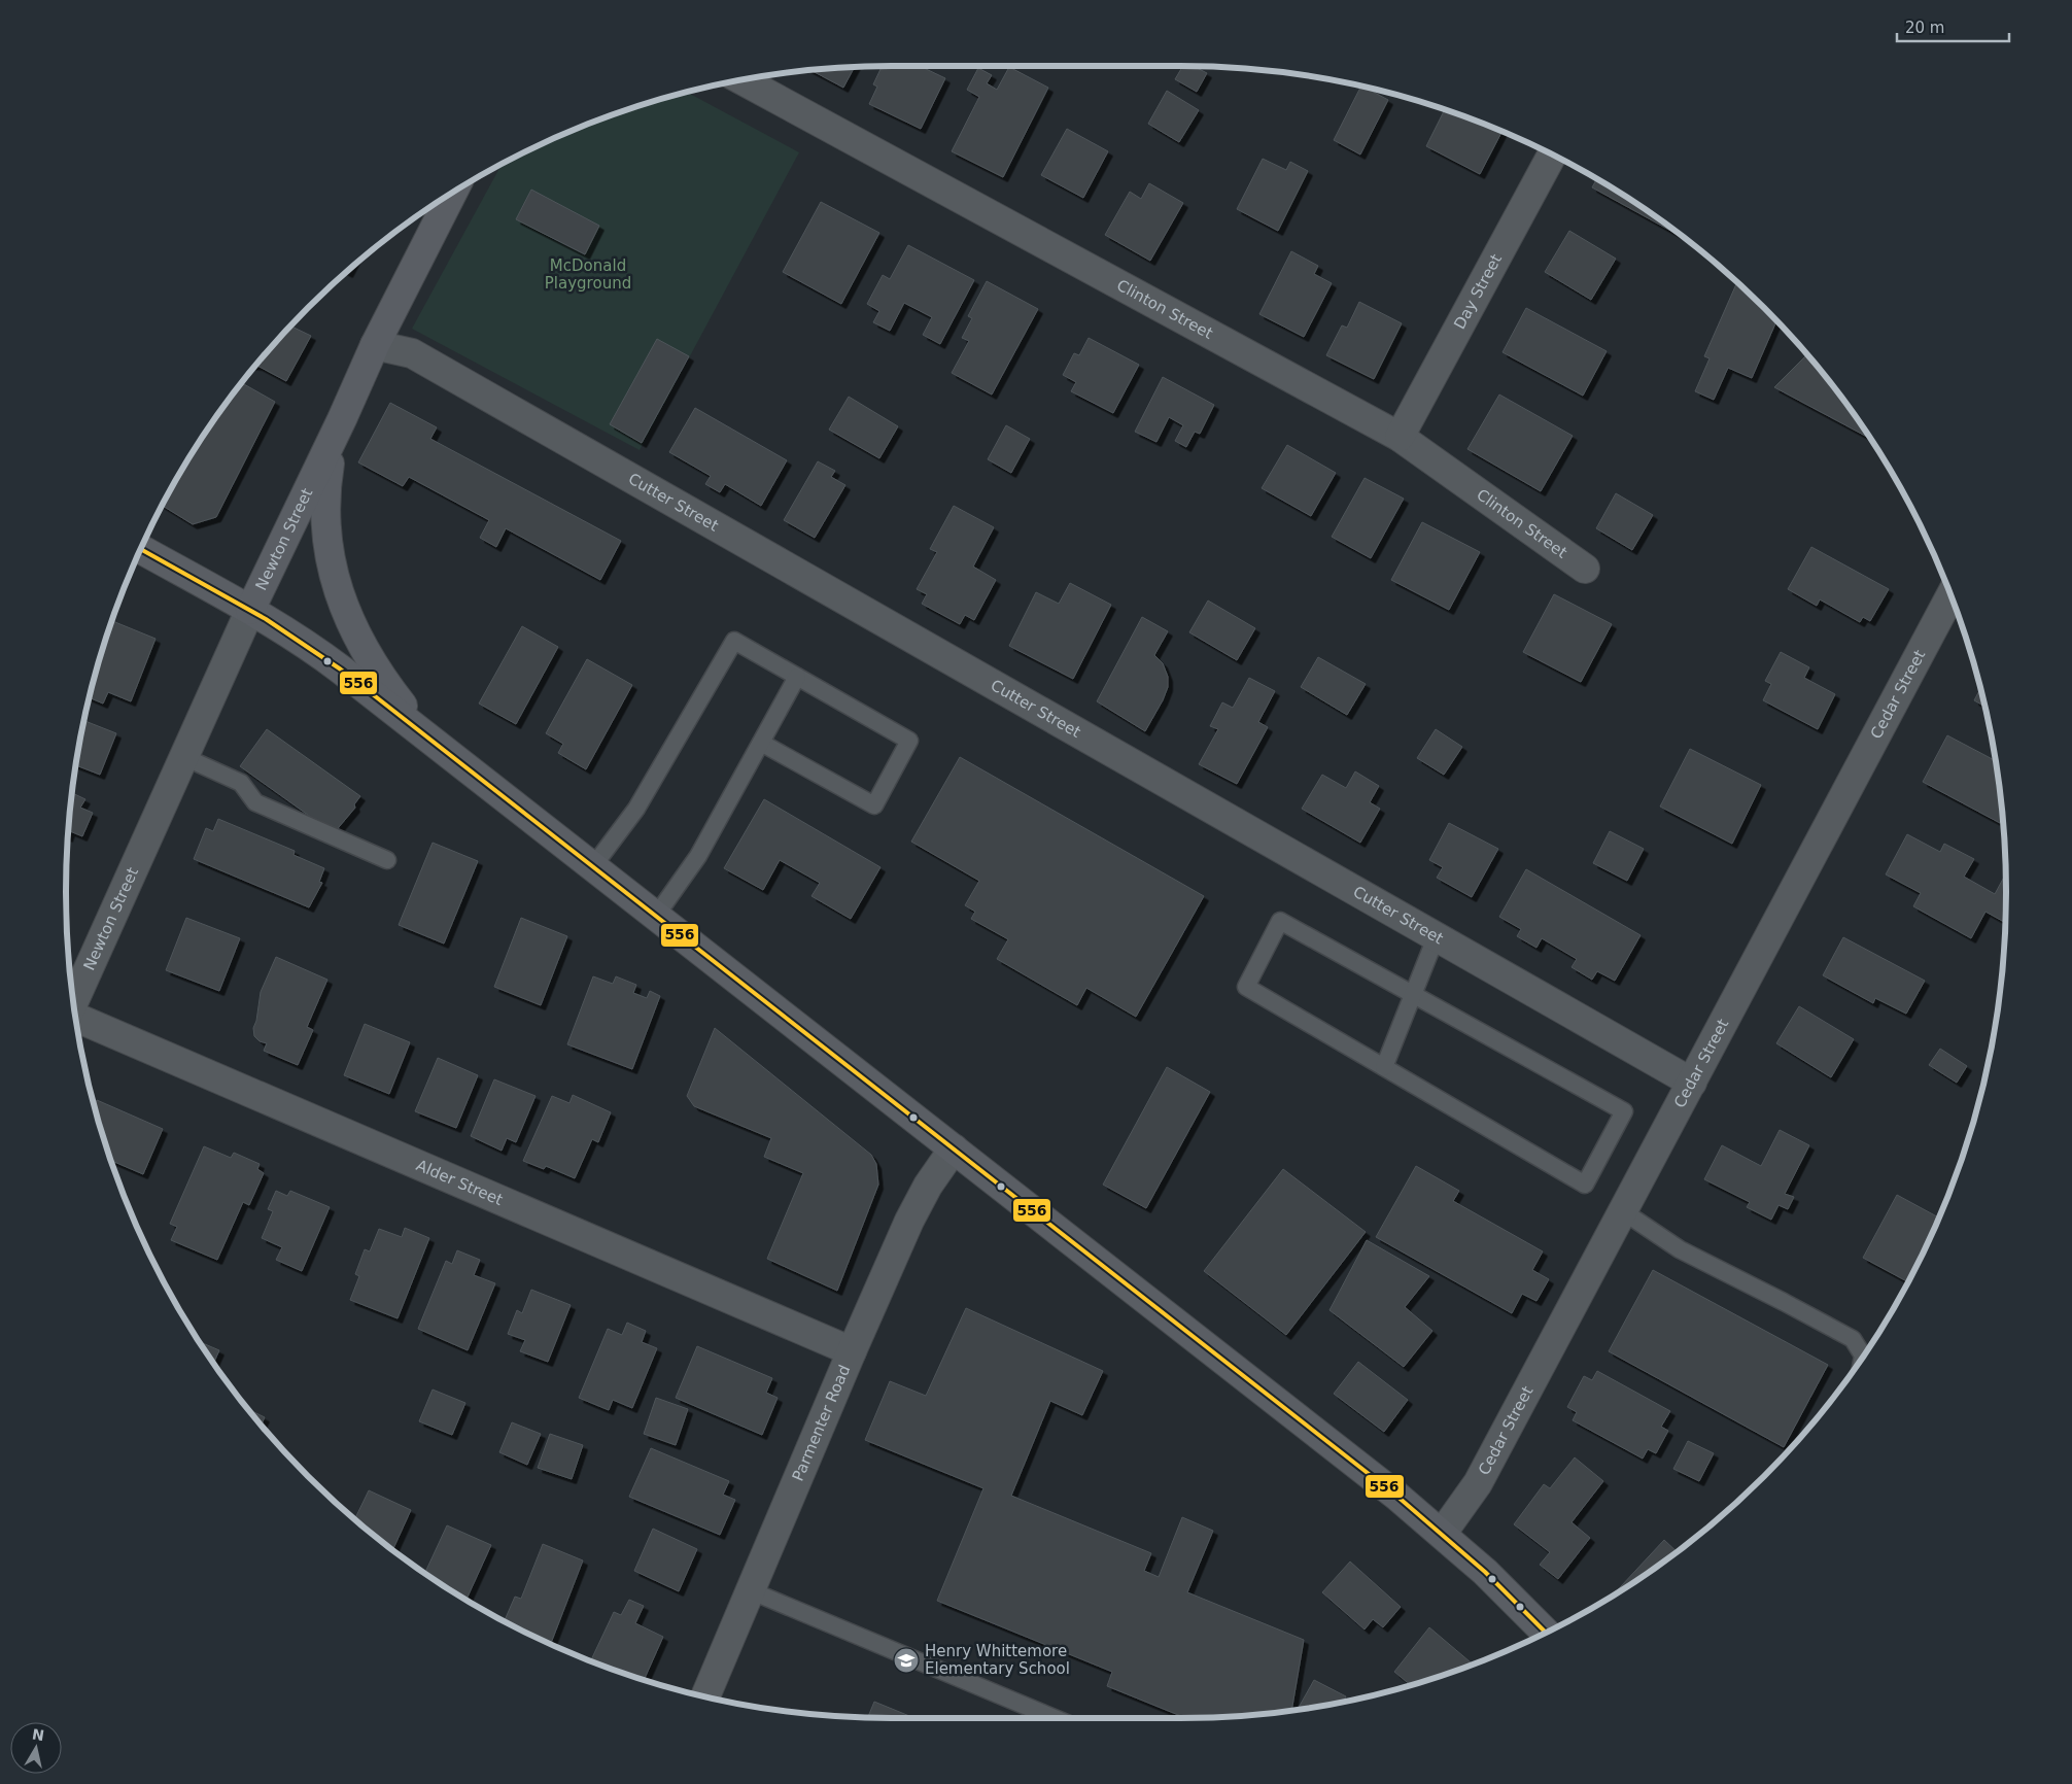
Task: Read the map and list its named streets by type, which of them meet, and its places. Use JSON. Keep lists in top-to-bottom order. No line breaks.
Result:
{"streets":{"main road":["Newton Street"],"street":["Day Street","Clinton Street","Cutter Street","Cedar Street","Alder Street","Parmenter Road"]},"crossings":[["Day Street","Clinton Street"],["Cutter Street","Newton Street"],["Cutter Street","Cedar Street"],["Alder Street","Parmenter Road"]],"parks":["McDonald Playground"],"places":{"school or university":["Henry Whittemore Elementary School"]},"lines":["transit line 556"],"scale_bar":"20 m","north":"top"}
